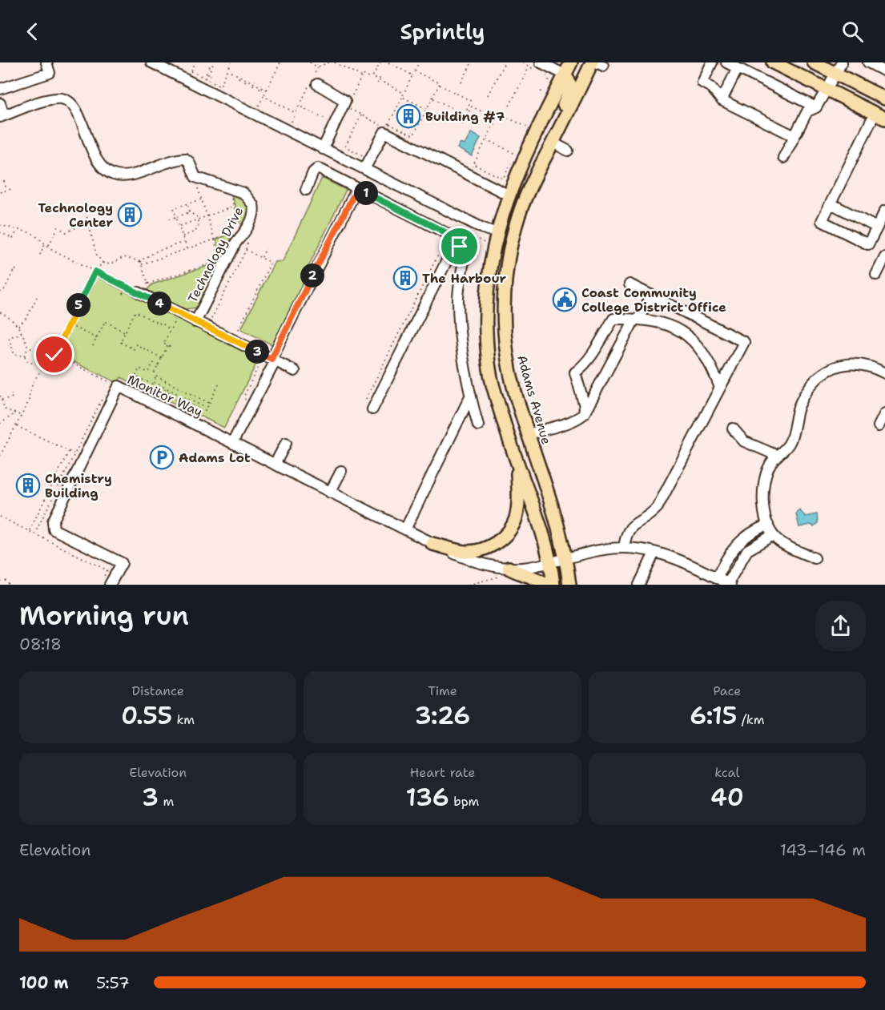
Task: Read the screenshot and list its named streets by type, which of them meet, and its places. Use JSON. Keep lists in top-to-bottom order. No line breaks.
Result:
{"streets":{"main road":["Adams Avenue"],"street":["Technology Drive","Monitor Way"]},"crossings":[["Monitor Way","Adams Avenue"]],"places":{"building":["Building #7","Technology Center","The Harbour","Chemistry Building"],"public building":["Coast Community College District Office"],"parking":["Adams Lot"]},"page":{"header":"Sprintly","pins":["1","2","4","5","3"],"heading":["Morning run","08:18"],"stats":[["Distance","0.55 km"],["Time","3:26"],["Pace","6:15 /km"],["Elevation","3 m"],["Heart rate","136 bpm"],["kcal","40"]],"chart":["Elevation","143–146 m"],"list":[{"name":"100 m","note":"5:57"}]}}
